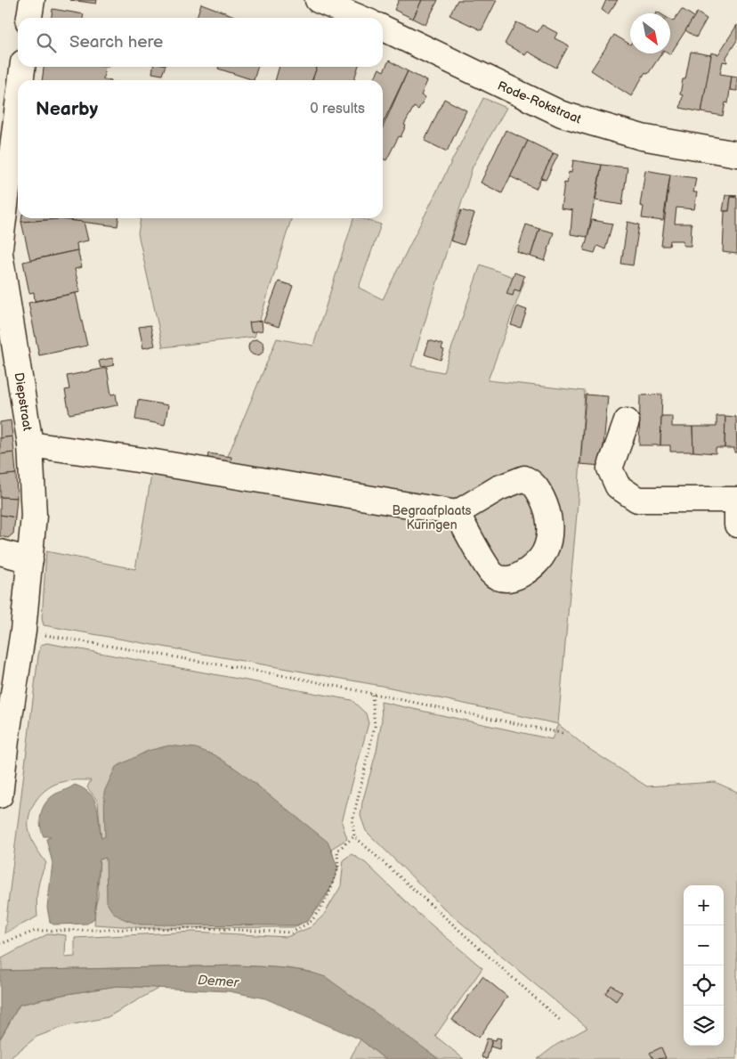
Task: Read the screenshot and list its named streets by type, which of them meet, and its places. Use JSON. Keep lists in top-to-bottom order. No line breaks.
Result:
{"streets":{"street":["Rode-Rokstraat","Diepstraat"]},"water":["Demer"],"parks":["Begraafplaats Kuringen"],"north":"bottom right","page":{"search":"Search here","heading":["Nearby","0 results"],"map_buttons":["+","−"]}}
